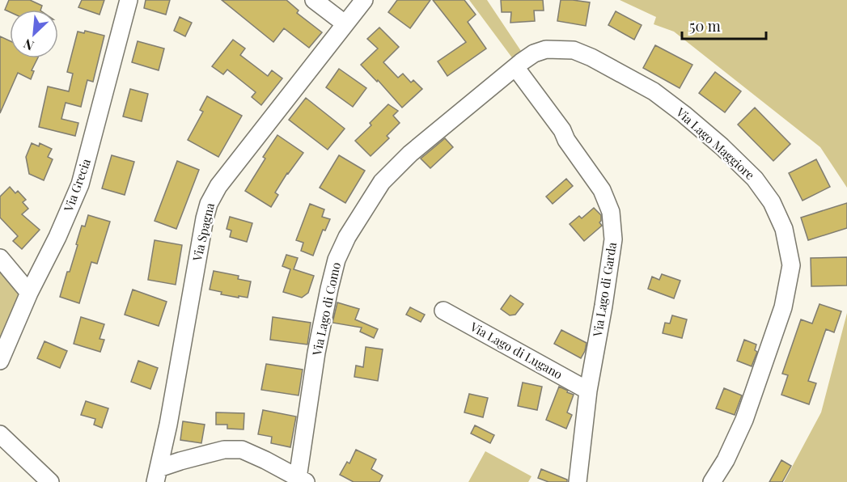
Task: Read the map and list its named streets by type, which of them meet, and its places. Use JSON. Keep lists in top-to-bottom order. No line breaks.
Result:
{"streets":{"street":["Via Lago Maggiore","Via Grecia","Via Spagna","Via Lago di Garda","Via Lago di Como","Via Lago di Lugano"]},"crossings":[["Via Lago Maggiore","Via Lago di Garda"],["Via Lago Maggiore","Via Lago di Como"],["Via Lago di Garda","Via Lago di Como"],["Via Lago di Garda","Via Lago di Lugano"]],"scale_bar":"50 m","north":"bottom left"}
